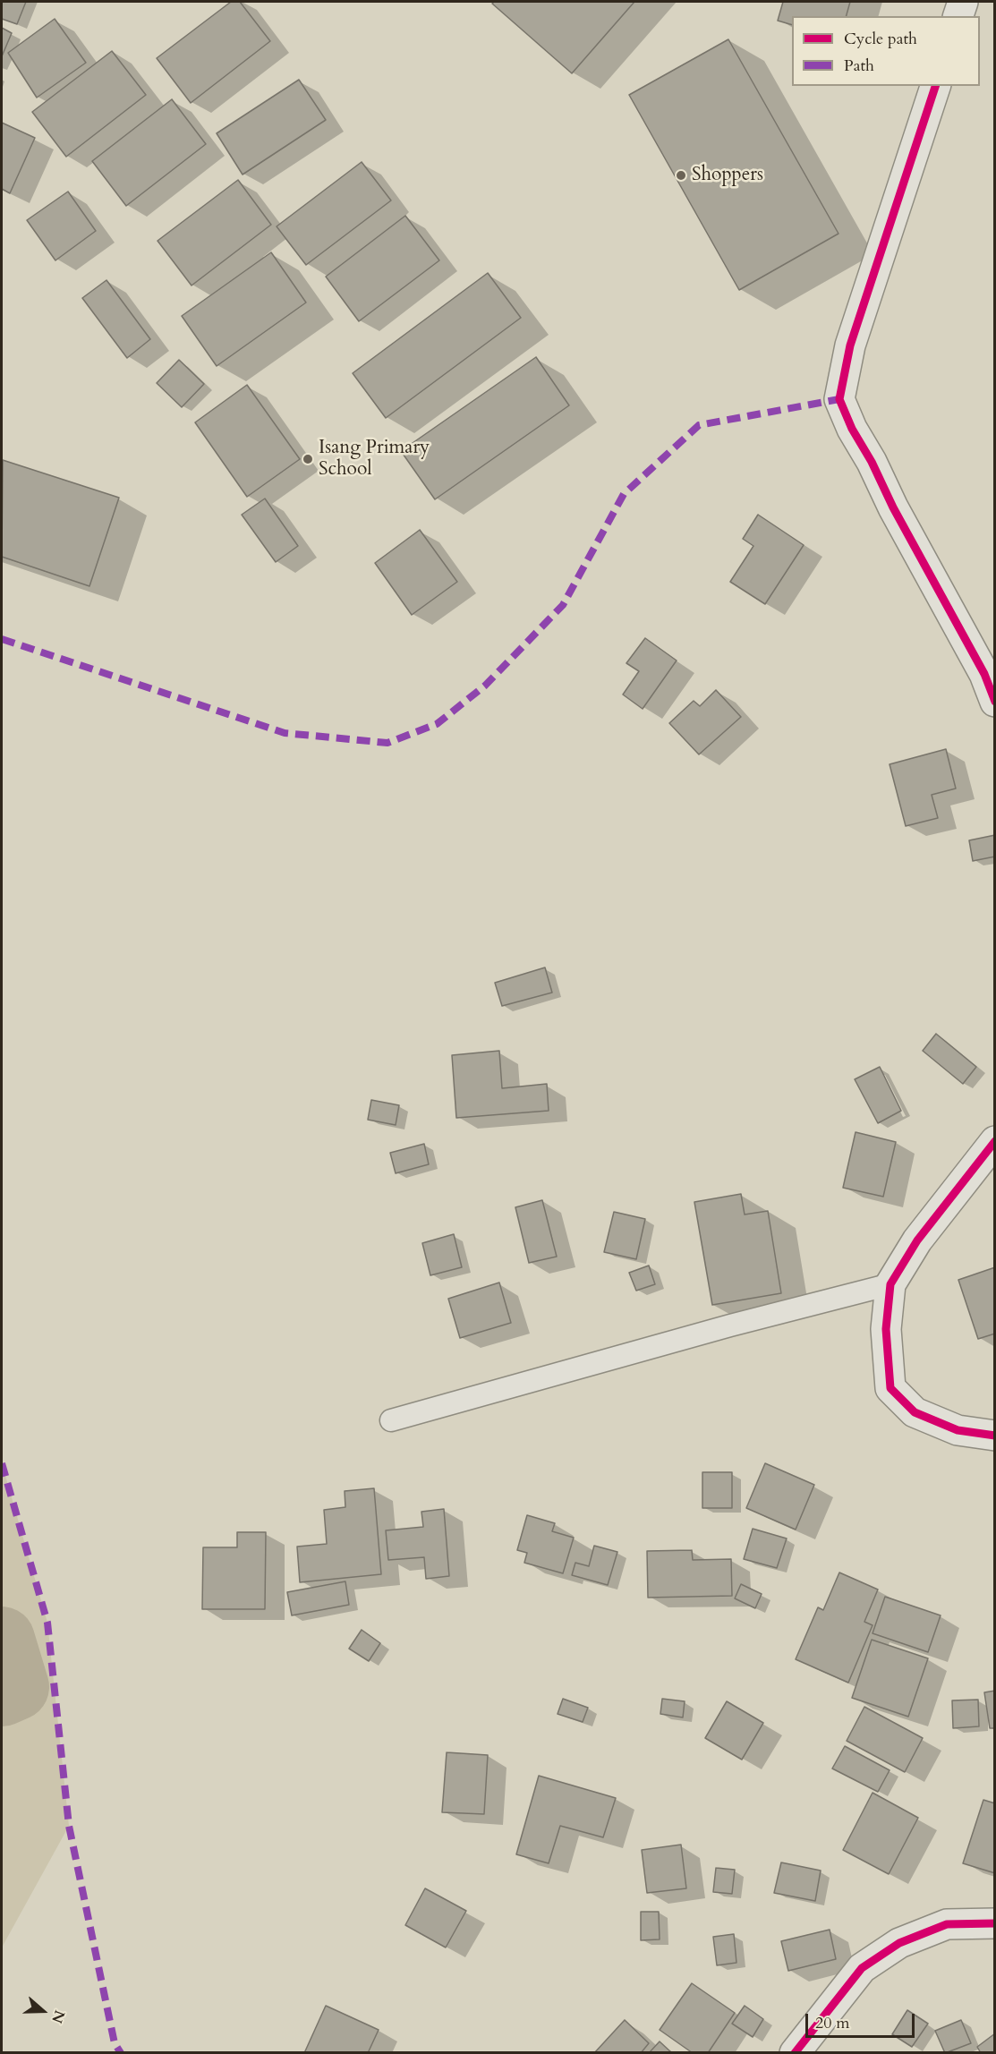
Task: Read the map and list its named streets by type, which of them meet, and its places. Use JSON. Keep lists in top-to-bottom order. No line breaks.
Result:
{"places":["Shoppers","Isang Primary School"],"legend":["Cycle path","Path"],"scale_bar":"20 m","north":"right"}
